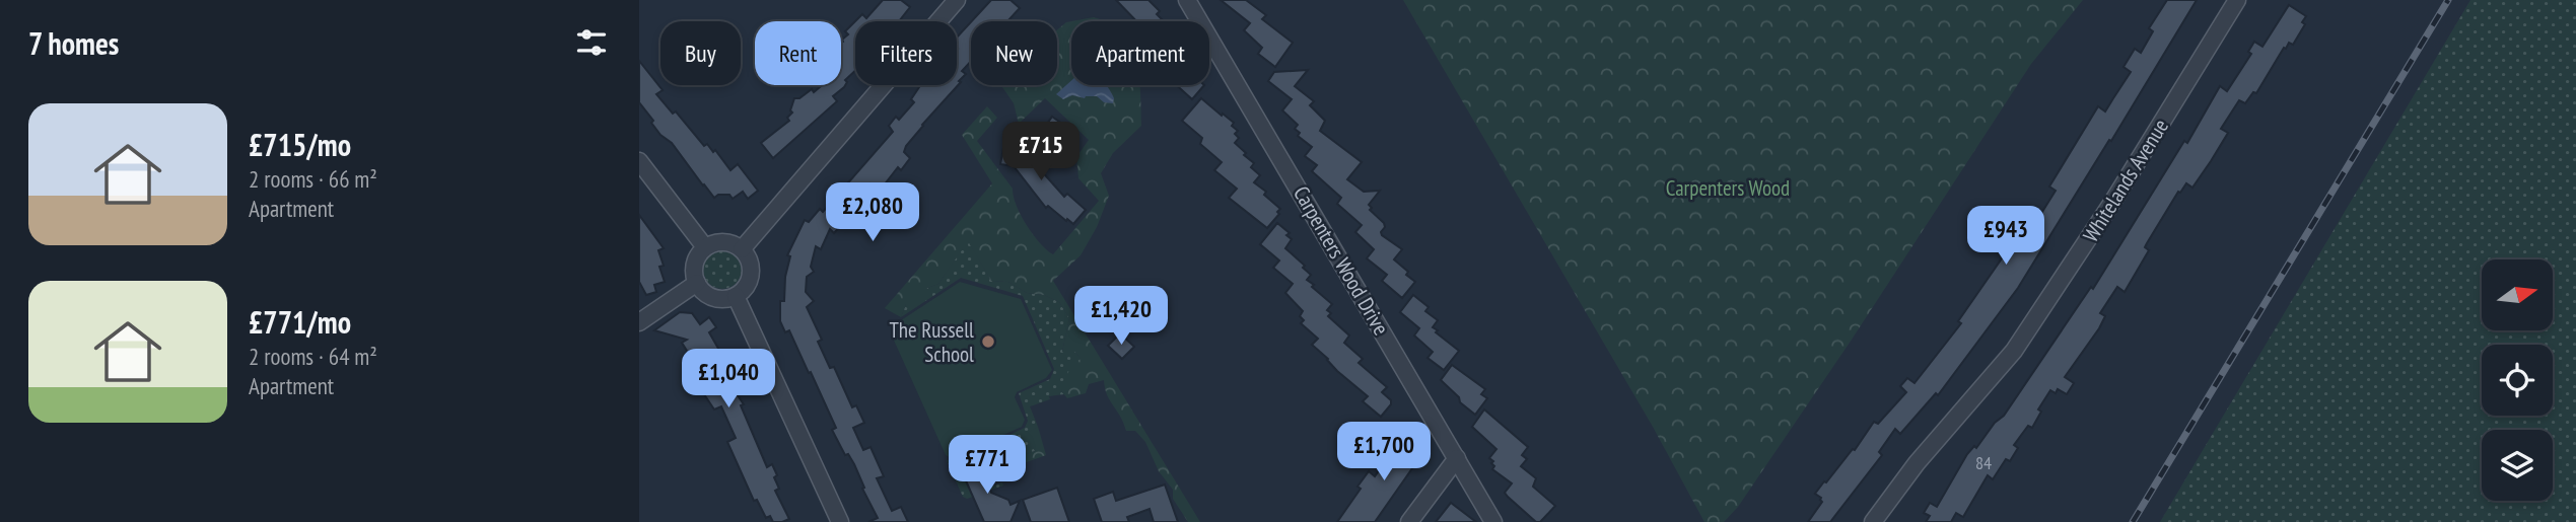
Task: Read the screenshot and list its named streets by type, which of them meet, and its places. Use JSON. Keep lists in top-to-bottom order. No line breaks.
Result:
{"streets":{"street":["Whitelands Avenue","Carpenters Wood Drive"]},"parks":["Carpenters Wood"],"places":["The Russell School"],"house_numbers":["84"],"north":"right","page":{"heading":"7 homes","chip":["Buy","Rent","Filters","New","Apartment"],"list":[{"name":"£715/mo","note":"2 rooms · 66 m² · Apartment"},{"name":"£771/mo","note":"2 rooms · 64 m² · Apartment"}],"price":["£715","£2,080","£943","£1,420","£1,040","£1,700","£771"]}}
